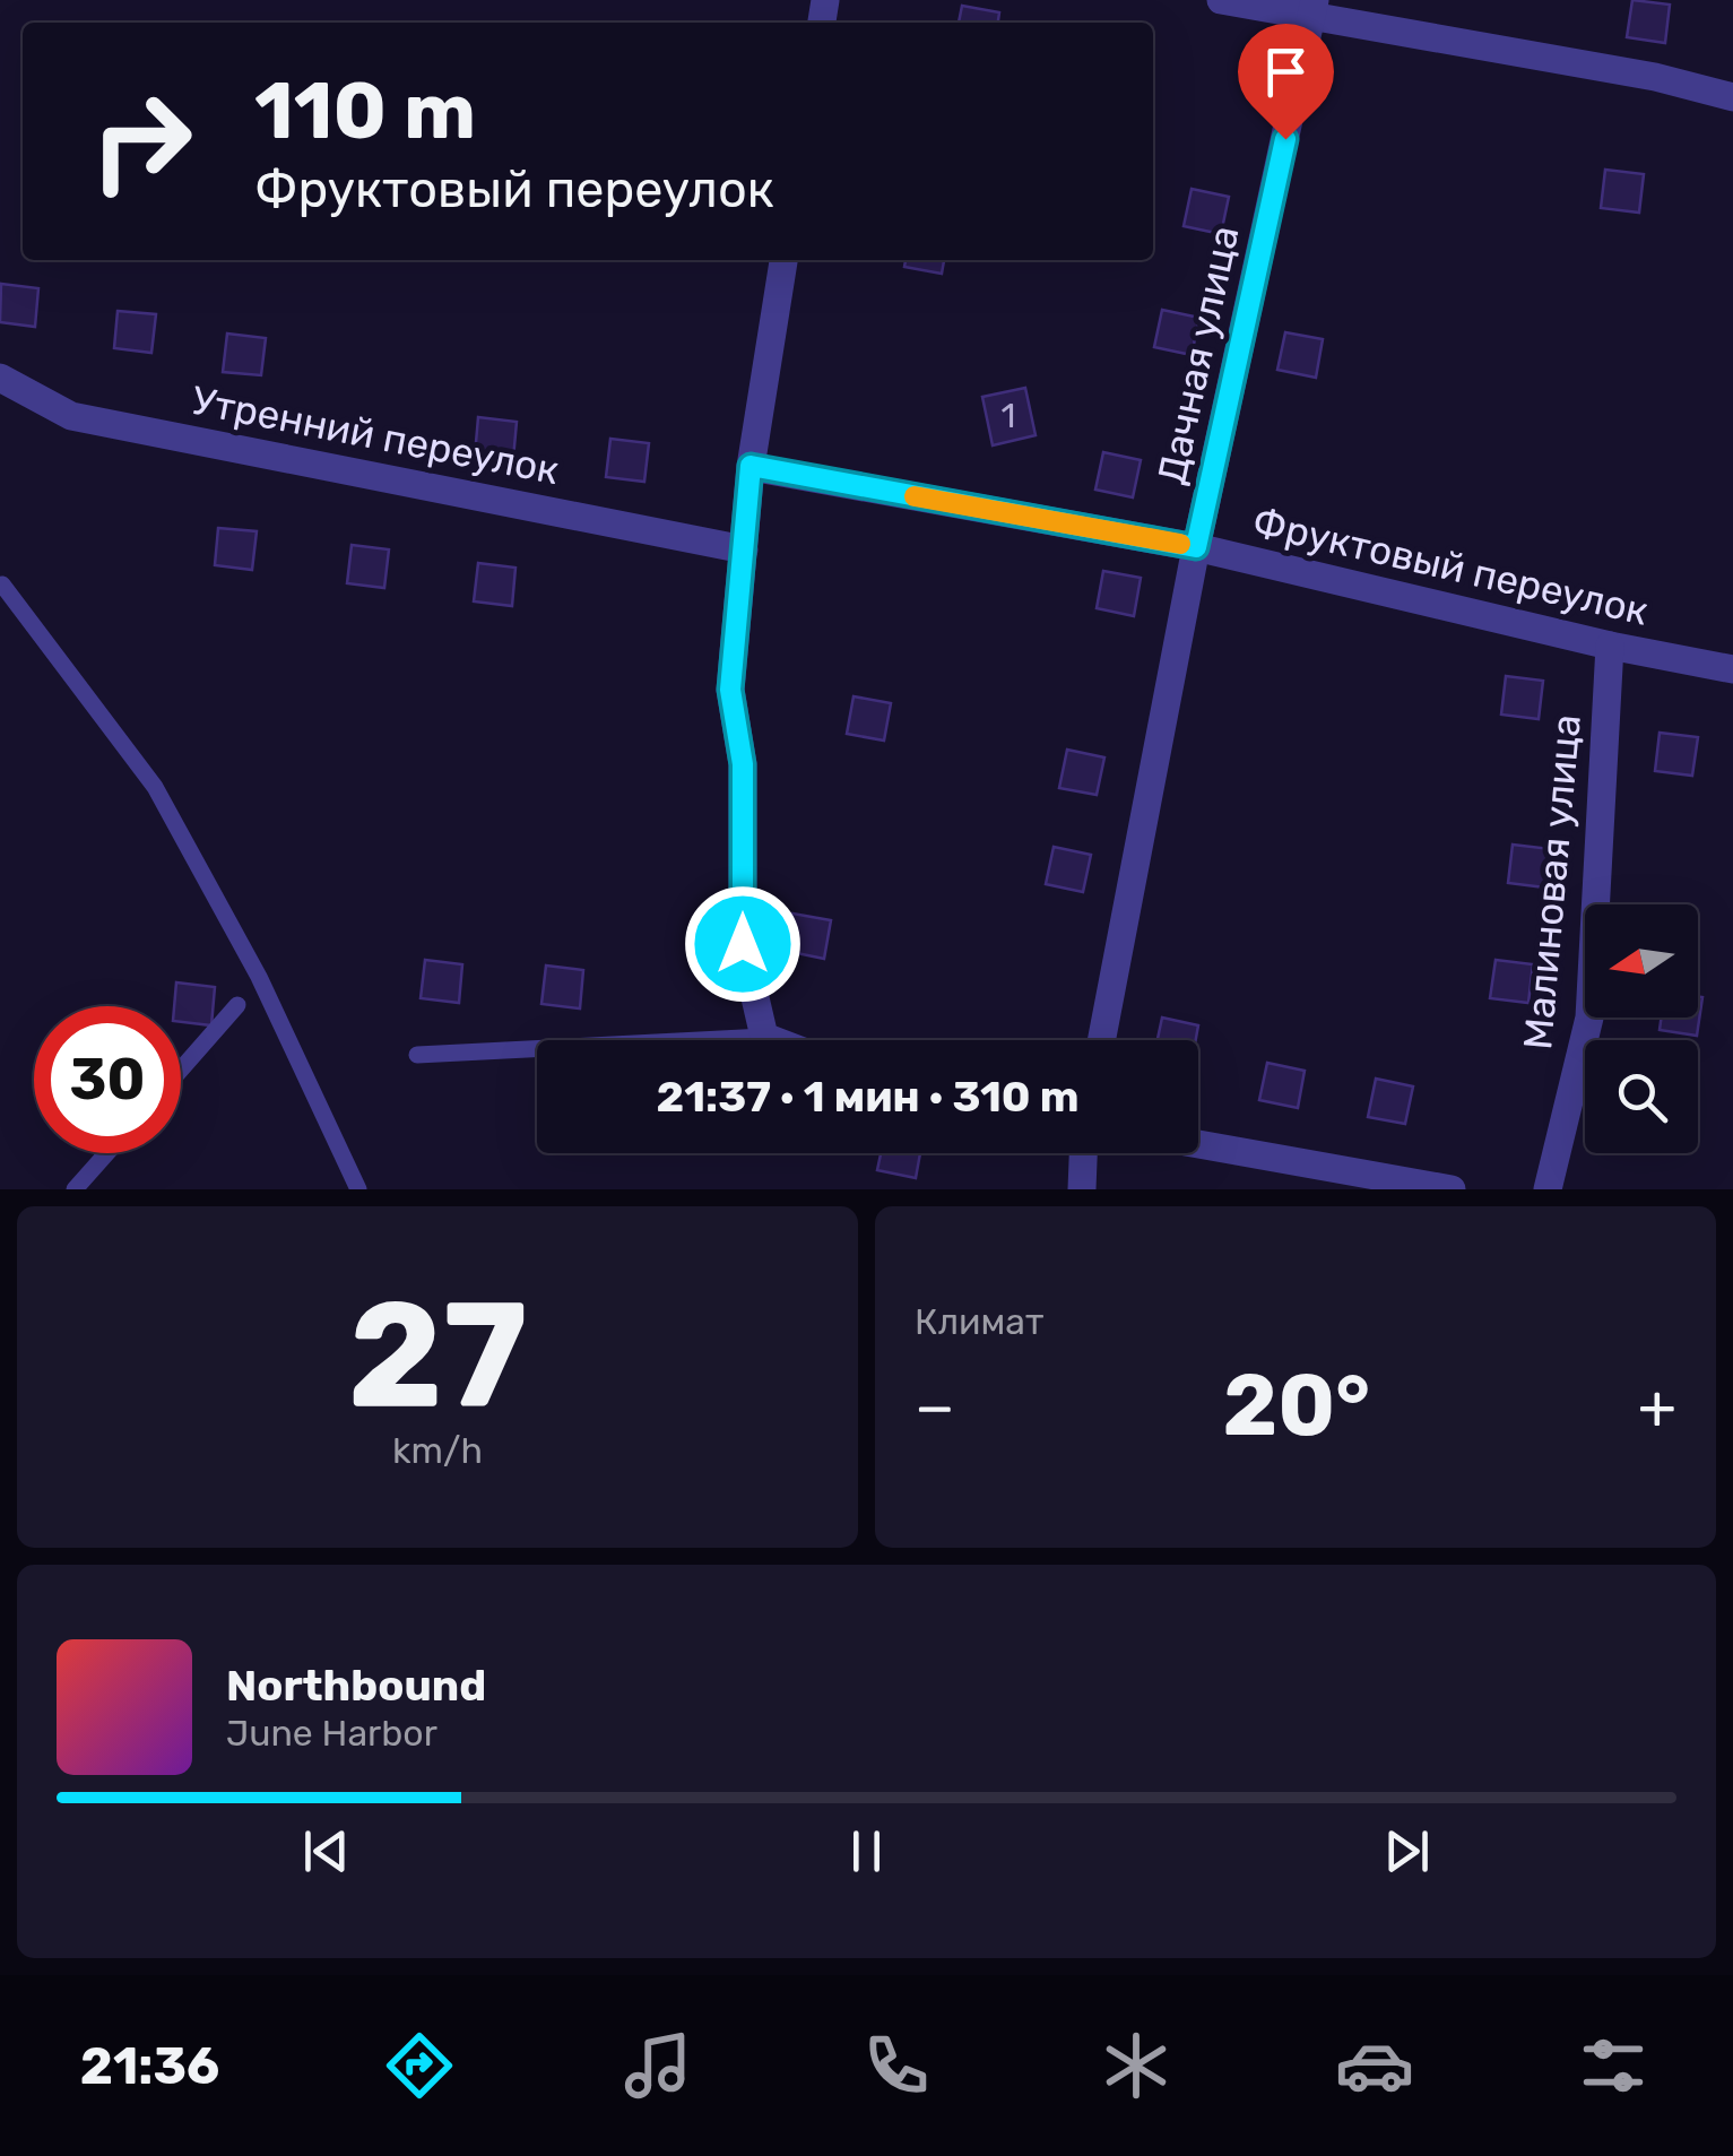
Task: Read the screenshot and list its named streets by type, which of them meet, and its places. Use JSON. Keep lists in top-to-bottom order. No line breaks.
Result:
{"streets":{"street":["Дачная улица","Утренний переулок","Фруктовый переулок","Малиновая улица"]},"crossings":[["Дачная улица","Фруктовый переулок"],["Фруктовый переулок","Малиновая улица"]],"house_numbers":["1"],"north":"left","page":{"turn":["110 m","Фруктовый переулок"],"limit":"30","trip":"21:37 · 1 мин · 310 m","tile":[["27","km/h"],"Климат"],"heat":["−","20°","+"],"song":["Northbound","June Harbor"],"tabs":"21:36"}}
